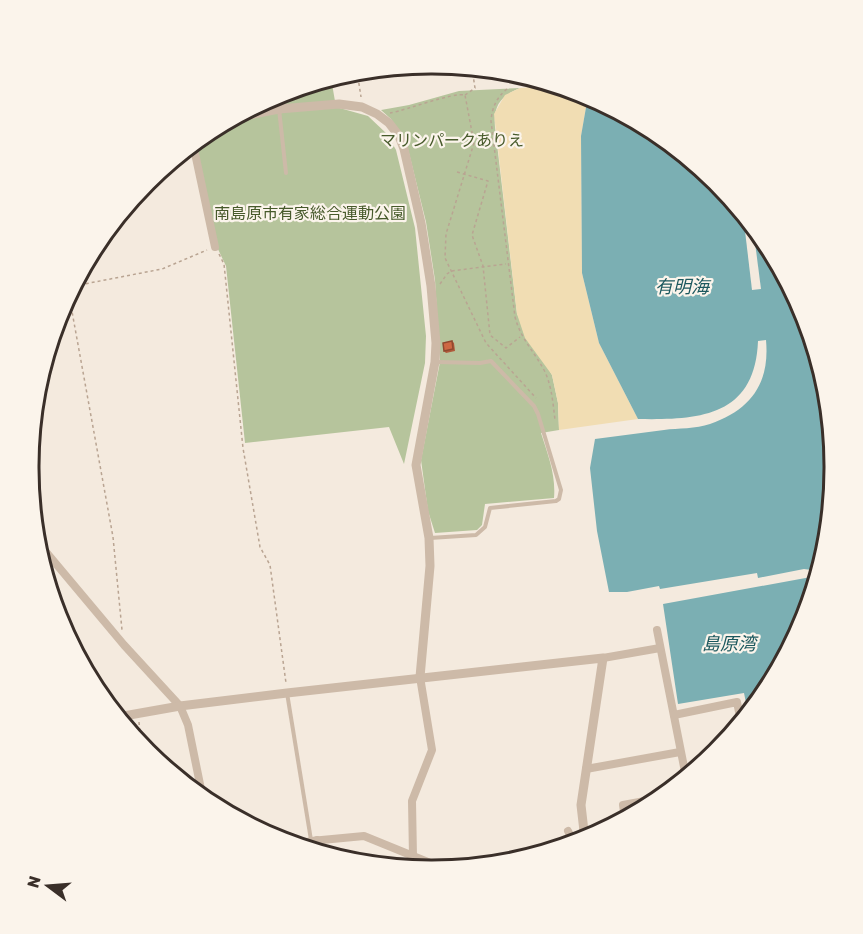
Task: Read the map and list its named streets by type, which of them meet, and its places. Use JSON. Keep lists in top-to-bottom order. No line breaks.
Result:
{"water":["有明海","島原湾"],"parks":["マリンパークありえ","南島原市有家総合運動公園"],"north":"left"}
